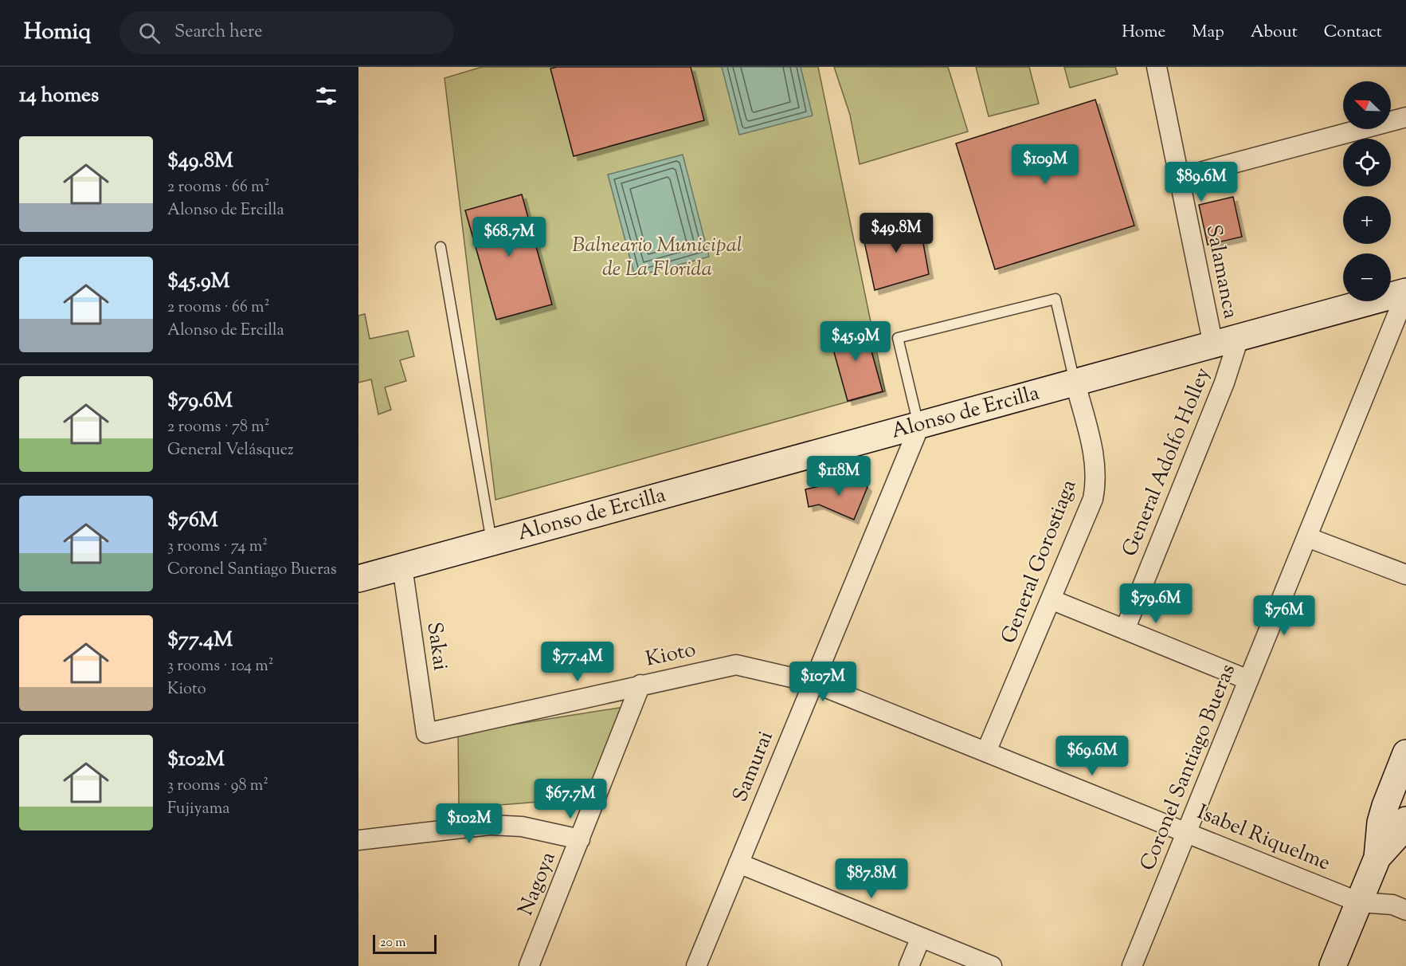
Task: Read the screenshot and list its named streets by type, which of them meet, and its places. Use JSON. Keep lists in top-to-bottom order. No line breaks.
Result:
{"streets":{"street":["Salamanca","Alonso de Ercilla","General Adolfo Holley","General Gorostiaga","Sakai","Kioto","Samurai","Coronel Santiago Bueras","Isabel Riquelme","Nagoya"]},"crossings":[["Salamanca","Alonso de Ercilla"],["Alonso de Ercilla","General Adolfo Holley"],["Alonso de Ercilla","General Gorostiaga"],["Alonso de Ercilla","Sakai"],["Alonso de Ercilla","Samurai"],["Alonso de Ercilla","Coronel Santiago Bueras"],["General Gorostiaga","Isabel Riquelme"],["Sakai","Kioto"],["Kioto","Samurai"],["Kioto","Isabel Riquelme"],["Kioto","Nagoya"],["Samurai","Isabel Riquelme"],["Coronel Santiago Bueras","Isabel Riquelme"]],"parks":["Balneario Municipal de La Florida"],"scale_bar":"20 m","north":"top left","page":{"header":"Homiq","search":"Search here","nav":["Home","Map","About","Contact"],"heading":"14 homes","map_buttons":["+","−"],"list":[{"name":"$49.8M","note":"2 rooms · 66 m² · Alonso de Ercilla"},{"name":"$45.9M","note":"2 rooms · 66 m² · Alonso de Ercilla"},{"name":"$79.6M","note":"2 rooms · 78 m² · General Velásquez"},{"name":"$76M","note":"3 rooms · 74 m² · Coronel Santiago Bueras"},{"name":"$77.4M","note":"3 rooms · 104 m² · Kioto"},{"name":"$102M","note":"3 rooms · 98 m² · Fujiyama"}],"price":["$109M","$89.6M","$49.8M","$68.7M","$45.9M","$118M","$79.6M","$76M","$77.4M","$107M","$69.6M","$67.7M","$102M","$87.8M"],"scale":"20 m"}}
